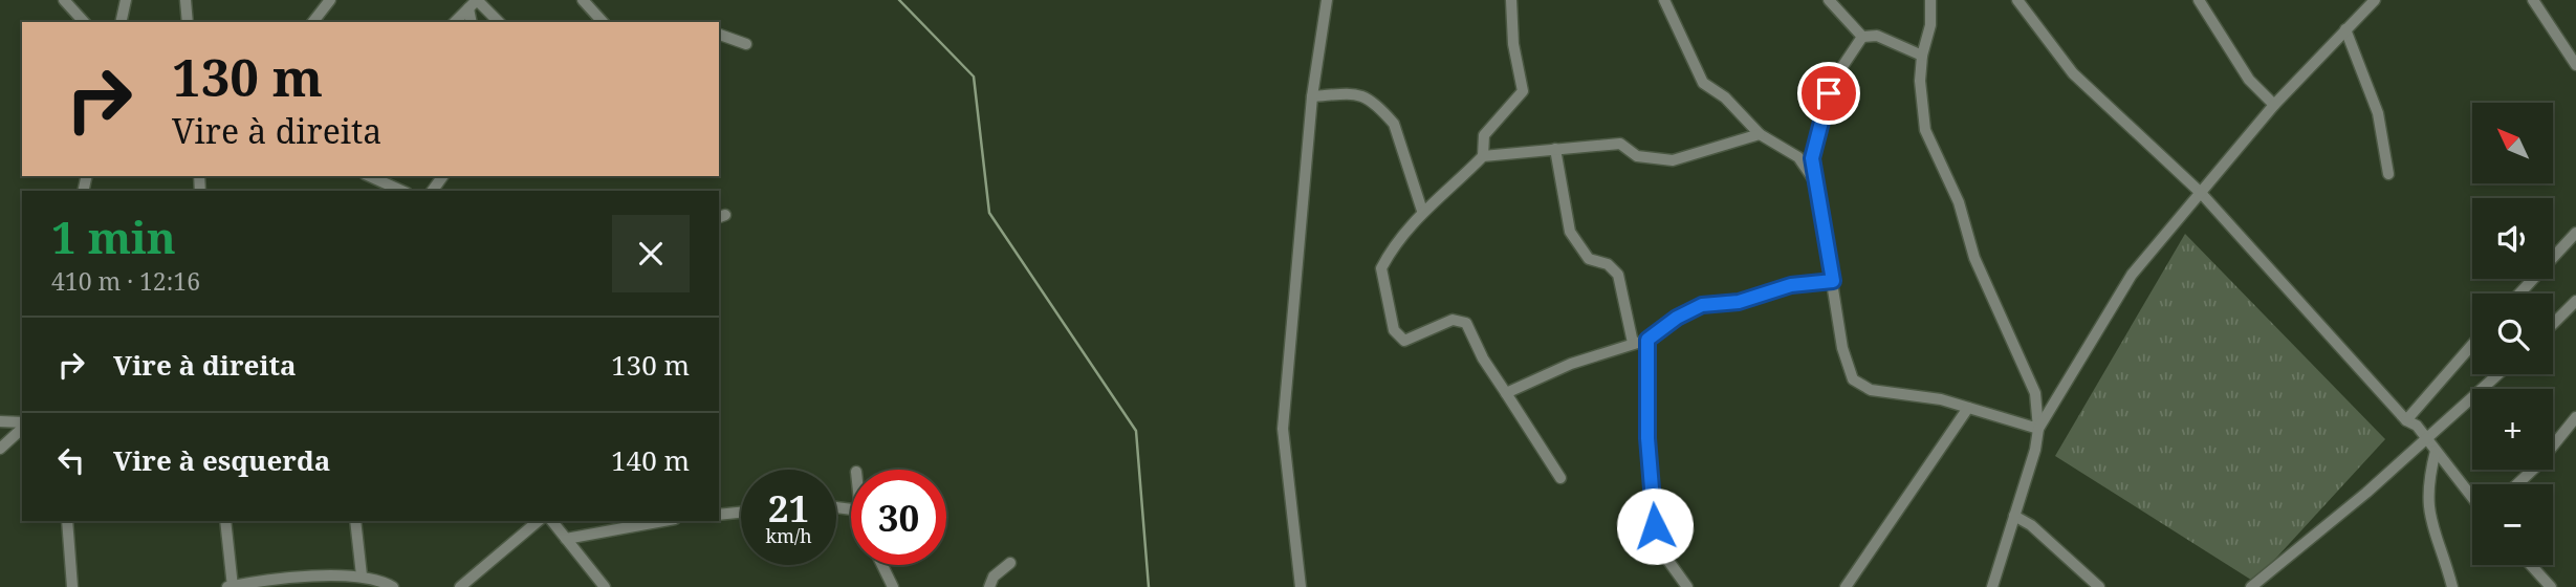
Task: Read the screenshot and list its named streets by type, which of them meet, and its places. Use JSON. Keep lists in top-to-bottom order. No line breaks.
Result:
{"north":"top left","page":{"turn":["130 m","Vire à direita"],"map_buttons":["+","−"],"heading":["1 min","410 m · 12:16"],"list":[{"name":"Vire à direita","value":"130 m"},{"name":"Vire à esquerda","value":"140 m"}],"speed":"21 km/h","limit":"30"}}
